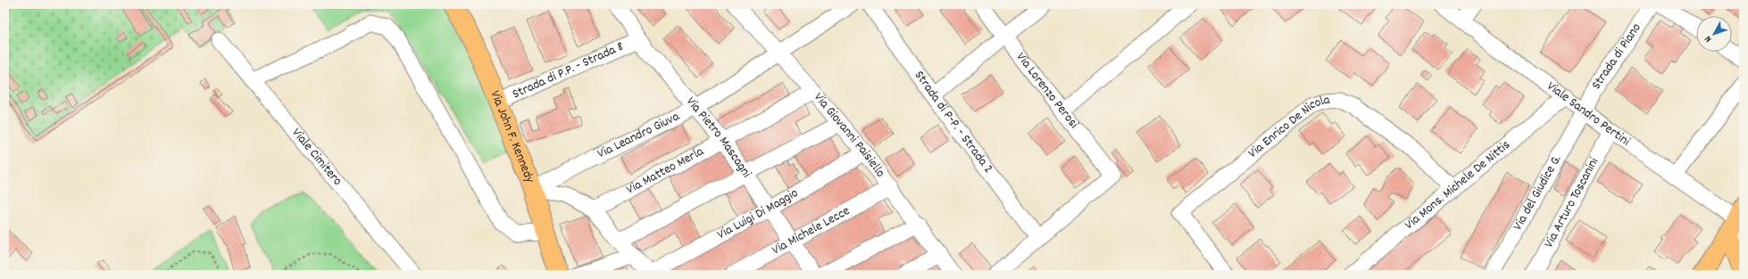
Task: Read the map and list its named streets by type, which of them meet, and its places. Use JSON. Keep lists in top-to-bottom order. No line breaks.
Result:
{"streets":{"main road":["Via John F. Kennedy"],"street":["Strada di Piano","Strada di P.P. - Strada 8","Via Lorenzo Perosi","Viale Sandro Pertini","Strada di P-P. - Strada 2","Via Enrico De Nicola","Via Leandro Giuva","Via Giovanni Paisiello","Via Pietro Mascagni","Viale Cimitero","Via Matteo Merla","Via Mons. Michele De Nittis","Via del Giudice G.","Via Arturo Toscanini","Via Luigi Di Maggio","Via Michele Lecce"]},"crossings":[["Strada di Piano","Viale Sandro Pertini"],["Strada di Piano","Via del Giudice G."],["Strada di P.P. - Strada 8","Via John F. Kennedy"],["Strada di P.P. - Strada 8","Via Pietro Mascagni"],["Via Lorenzo Perosi","Strada di P-P. - Strada 2"],["Viale Sandro Pertini","Via Mons. Michele De Nittis"],["Viale Sandro Pertini","Via del Giudice G."],["Viale Sandro Pertini","Via Arturo Toscanini"],["Via Enrico De Nicola","Via Mons. Michele De Nittis"],["Via Leandro Giuva","Via Giovanni Paisiello"],["Via Leandro Giuva","Via John F. Kennedy"],["Via Leandro Giuva","Via Pietro Mascagni"],["Via Giovanni Paisiello","Via Matteo Merla"],["Via Giovanni Paisiello","Via Luigi Di Maggio"],["Via Giovanni Paisiello","Via Michele Lecce"],["Via Pietro Mascagni","Via Matteo Merla"],["Via Pietro Mascagni","Via Luigi Di Maggio"],["Via Pietro Mascagni","Via Michele Lecce"]],"north":"bottom left"}
